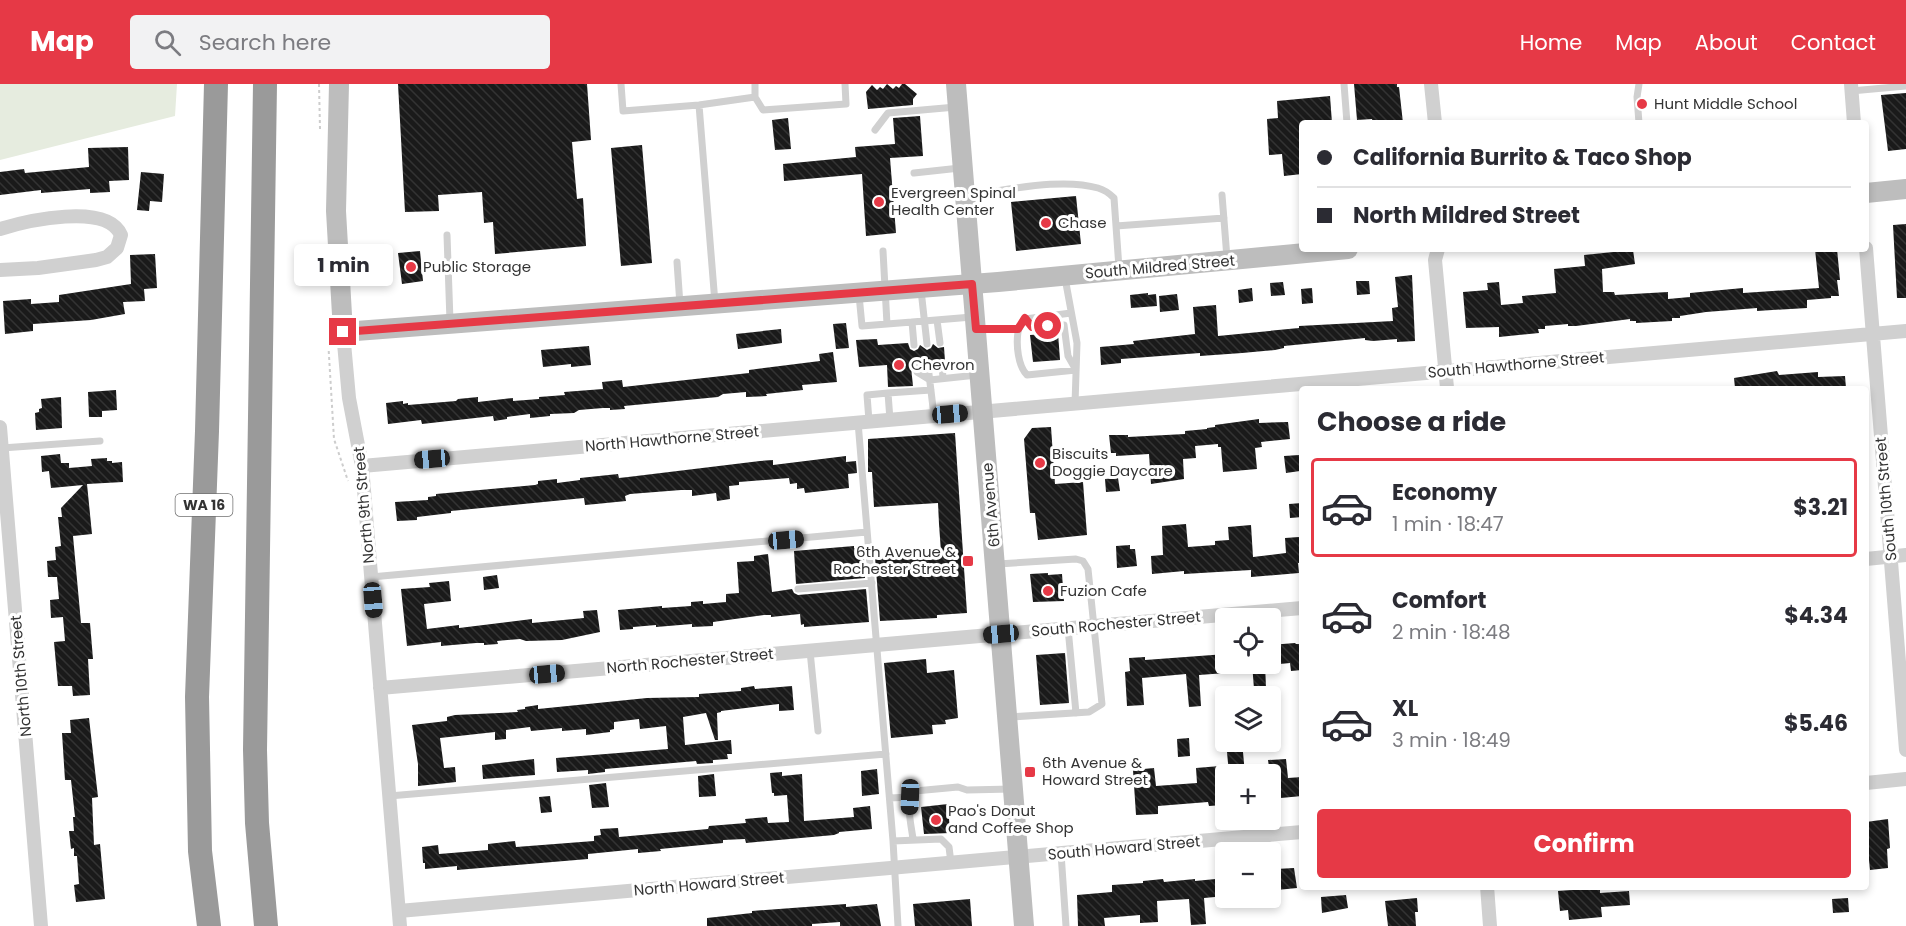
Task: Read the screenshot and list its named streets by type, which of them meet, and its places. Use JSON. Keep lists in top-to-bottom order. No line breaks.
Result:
{"streets":{"highway":["WA 16"],"main road":["South Mildred Street","North 9th Street","6th Avenue"],"street":["South Hawthorne Street","North Hawthorne Street","South 10th Street","South Rochester Street","North Rochester Street","North 10th Street","South Howard Street","North Howard Street"]},"crossings":[["South Mildred Street","North 9th Street"],["South Mildred Street","6th Avenue"],["South Hawthorne Street","North Hawthorne Street"],["South Hawthorne Street","South 10th Street"],["South Hawthorne Street","6th Avenue"],["North Hawthorne Street","North 9th Street"],["North Hawthorne Street","6th Avenue"],["North 9th Street","North Rochester Street"],["North 9th Street","North Howard Street"],["6th Avenue","South Rochester Street"],["6th Avenue","North Rochester Street"],["6th Avenue","South Howard Street"],["6th Avenue","North Howard Street"],["South Rochester Street","North Rochester Street"],["South Howard Street","North Howard Street"]],"places":{"other":["Hunt Middle School","Evergreen Spinal Health Center","Chase","Public Storage","Chevron","Biscuits Doggie Daycare","Fuzion Cafe","Pao's Donut and Coffee Shop"],"transit":["6th Avenue & Rochester Street","6th Avenue & Howard Street"]},"page":{"header":"Map","search":"Search here","nav":["Home","Map","About","Contact"],"banner":["California Burrito & Taco Shop","North Mildred Street"],"bubble":"1 min","heading":"Choose a ride","list":[{"name":"Economy","note":"1 min · 18:47","value":"$3.21"},{"name":"Comfort","note":"2 min · 18:48","value":"$4.34"},{"name":"XL","note":"3 min · 18:49","value":"$5.46"}],"map_buttons":["+","−"],"buttons":"Confirm"}}
